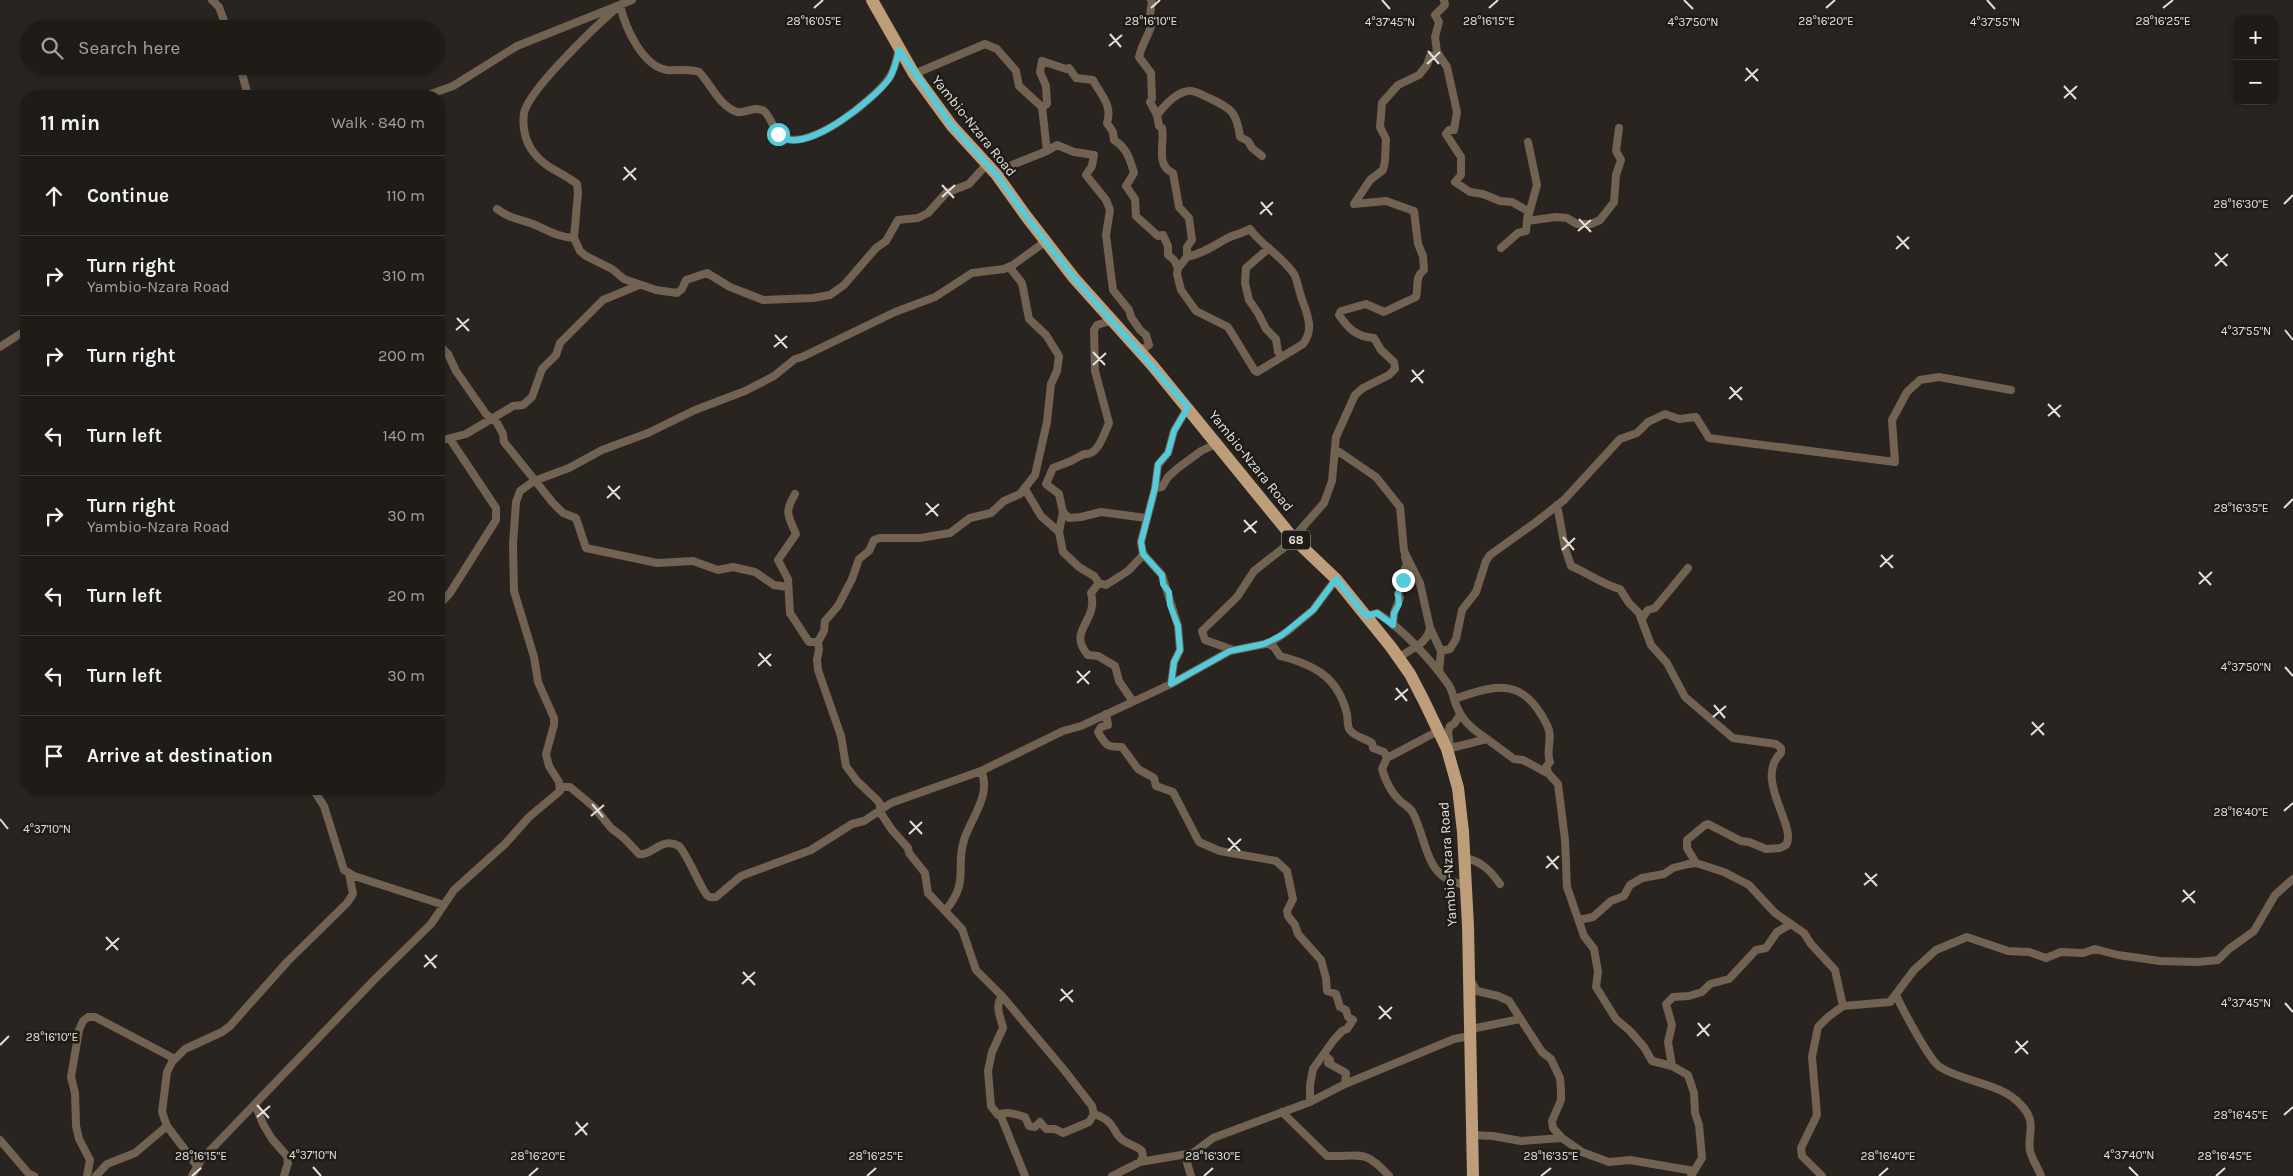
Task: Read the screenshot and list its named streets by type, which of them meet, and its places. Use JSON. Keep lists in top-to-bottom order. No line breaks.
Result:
{"streets":{"main road":["Yambio-Nzara Road","68"]},"page":{"map_buttons":["+","−"],"search":"Search here","heading":["11 min","Walk · 840 m"],"list":[["Continue","110 m"],["Turn right","Yambio-Nzara Road","310 m"],["Turn right","200 m"],["Turn left","140 m"],["Turn right","Yambio-Nzara Road","30 m"],["Turn left","20 m"],["Turn left","30 m"],"Arrive at destination"]},"coordinates":["28°16'05\"E","28°16'25\"E","28°16'10\"E","28°16'15\"E","28°16'20\"E","4°37'45\"N","4°37'55\"N","4°37'50\"N","28°16'30\"E","28°16'35\"E","28°16'40\"E","4°37'10\"N","28°16'45\"E","4°37'40\"N"]}
